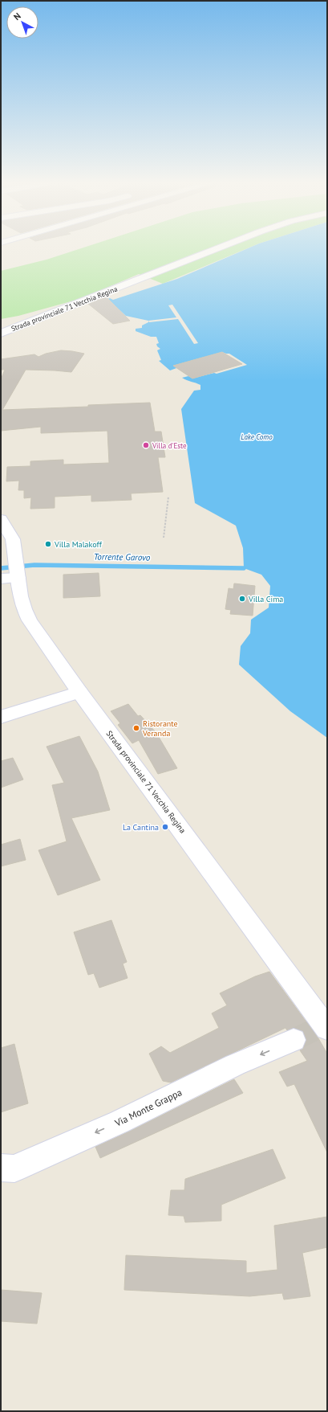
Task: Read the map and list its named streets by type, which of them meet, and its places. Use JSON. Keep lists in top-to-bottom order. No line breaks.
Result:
{"streets":{"street":["Strada provinciale 71 Vecchia Regina","Via Monte Grappa"]},"crossings":[["Strada provinciale 71 Vecchia Regina","Via Monte Grappa"]],"one_way":["Via Monte Grappa"],"water":["Lake Como","Torrente Garovo"],"places":["Villa d'Este","Villa Malakoff","Villa Cima","Ristorante Veranda","La Cantina"],"north":"top left"}
